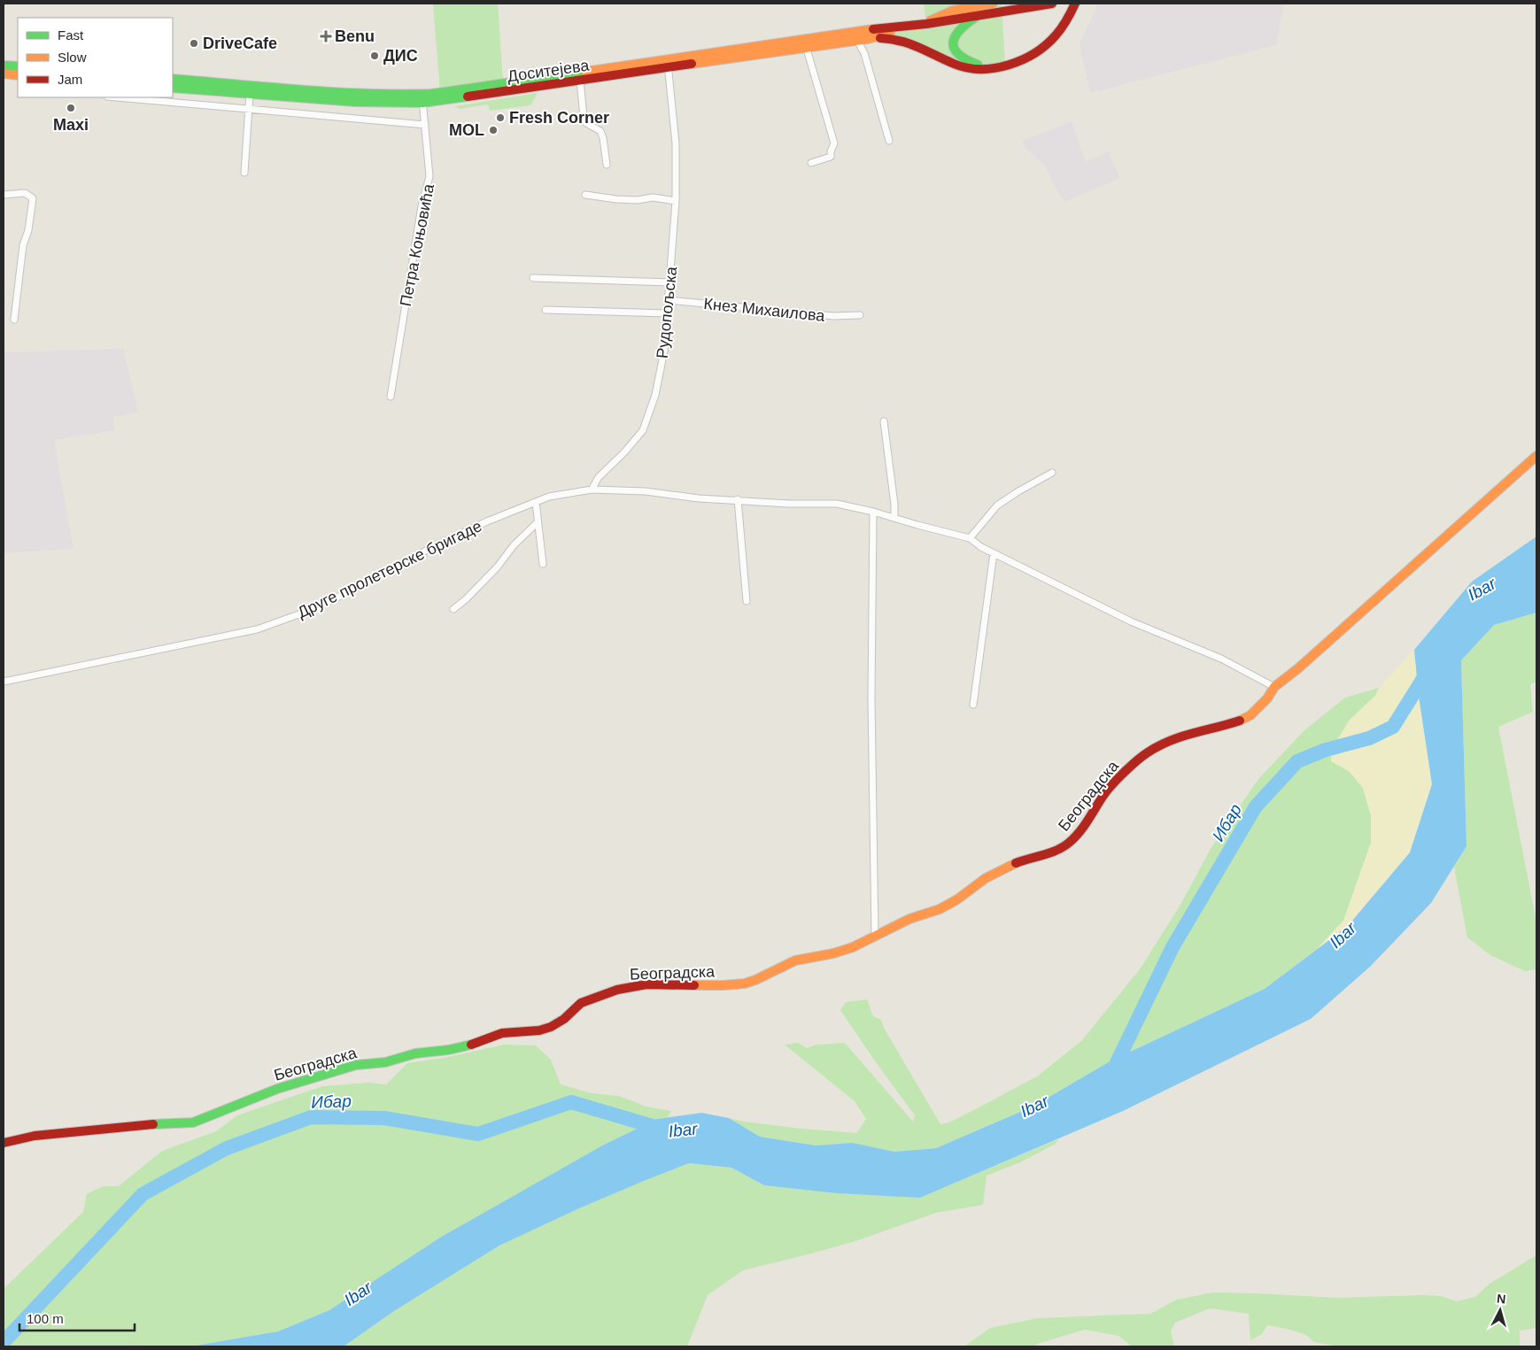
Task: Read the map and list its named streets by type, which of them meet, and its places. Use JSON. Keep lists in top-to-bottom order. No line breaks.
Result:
{"streets":{"main road":["Доситејева","Београдска"],"street":["Петра Коњовића","Кнез Михаилова","Рудопољска","Друге пролетерске бригаде"]},"crossings":[["Доситејева","Петра Коњовића"],["Доситејева","Рудопољска"],["Кнез Михаилова","Рудопољска"],["Рудопољска","Друге пролетерске бригаде"]],"water":["Ibar","Ибар"],"places":{"health":["Benu"],"other":["DriveCafe","ДИС","Maxi","Fresh Corner","MOL"]},"legend":["Fast","Slow","Jam"],"scale_bar":"100 m","north":"top"}
